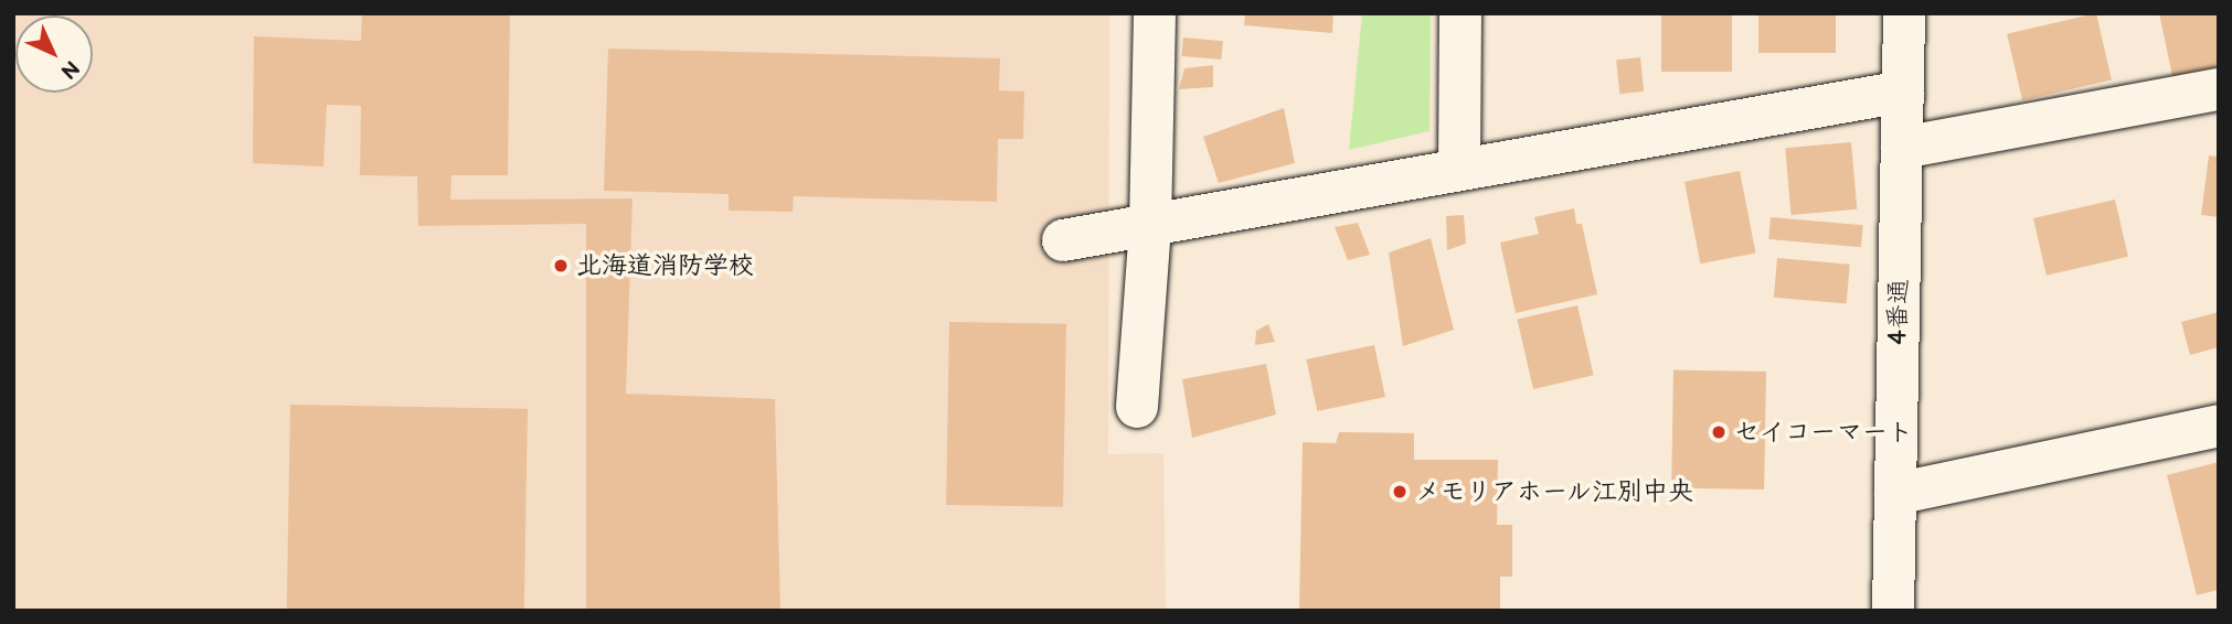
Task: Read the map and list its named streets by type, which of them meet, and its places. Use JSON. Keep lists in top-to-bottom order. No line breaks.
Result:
{"streets":{"street":["4番通"]},"places":["北海道消防学校","セイコーマート","メモリアホール江別中央"],"north":"bottom right"}
